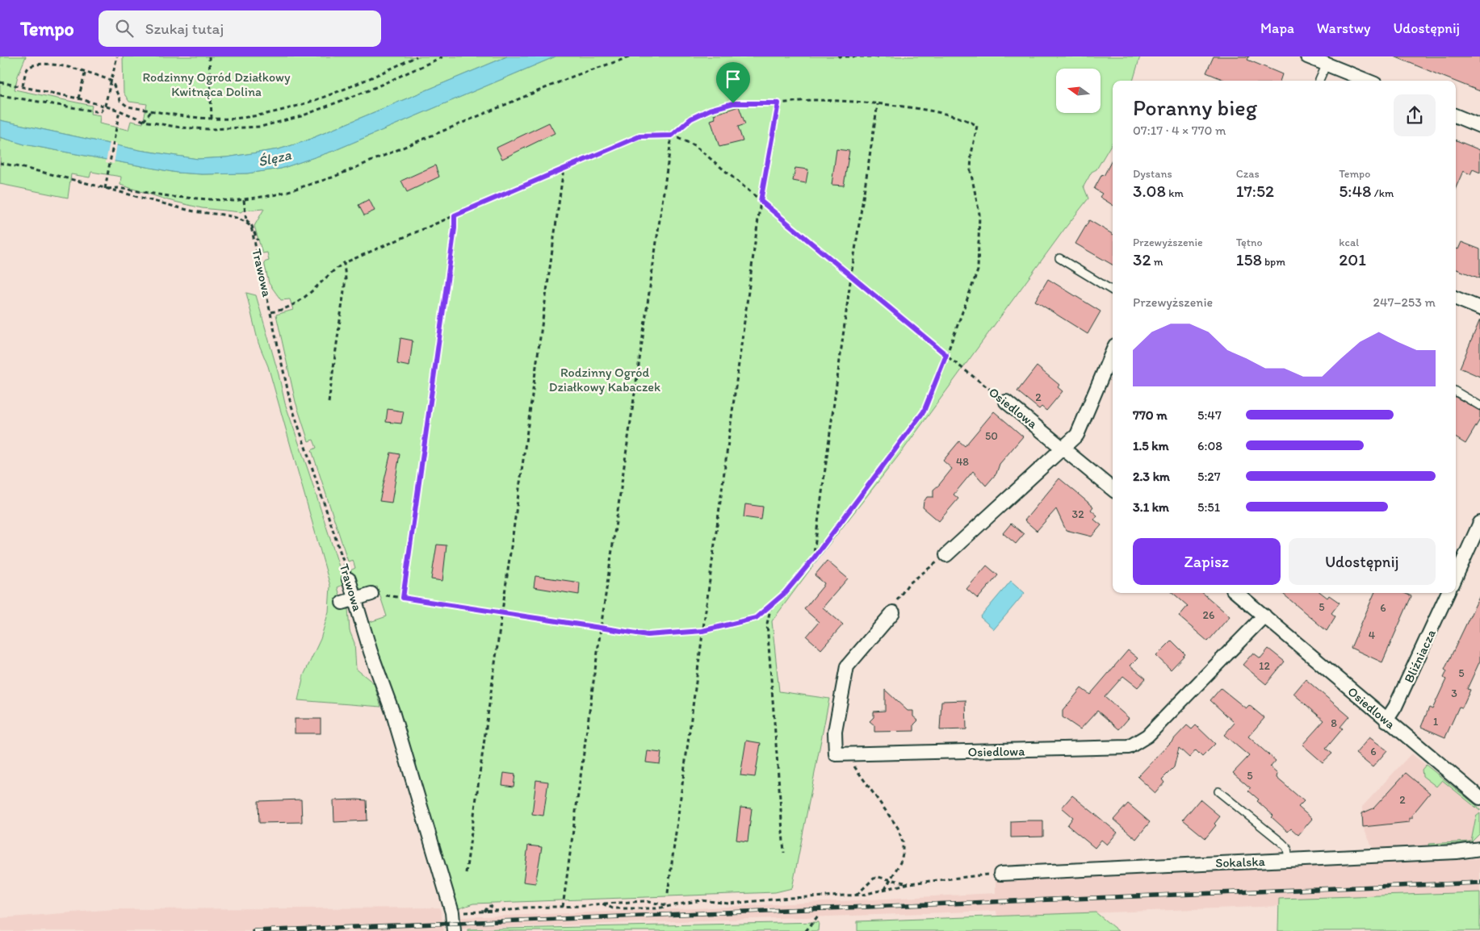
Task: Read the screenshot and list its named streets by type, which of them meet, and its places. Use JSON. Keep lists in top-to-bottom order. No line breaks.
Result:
{"streets":{"street":["Trawowa","Osiedlowa","Bliźniacza","Sokalska"]},"crossings":[["Osiedlowa","Bliźniacza"]],"water":["Ślęza"],"parks":["Rodzinny Ogród Działkowy Kwitnąca Dolina","Rodzinny Ogród Działkowy Kabaczek"],"house_numbers":["2","50","48","32","5","6","26","4","12","5","3","1","8","6","5","2"],"north":"left","page":{"header":"Tempo","search":"Szukaj tutaj","nav":["Mapa","Warstwy","Udostępnij"],"heading":["Poranny bieg","07:17 · 4 × 770 m"],"stats":[["Dystans","3.08 km"],["Czas","17:52"],["Tempo","5:48 /km"],["Przewyższenie","32 m"],["Tętno","158 bpm"],["kcal","201"]],"chart":["Przewyższenie","247–253 m"],"list":[{"name":"770 m","note":"5:47"},{"name":"1.5 km","note":"6:08"},{"name":"2.3 km","note":"5:27"},{"name":"3.1 km","note":"5:51"}],"buttons":["Zapisz","Udostępnij"]}}
